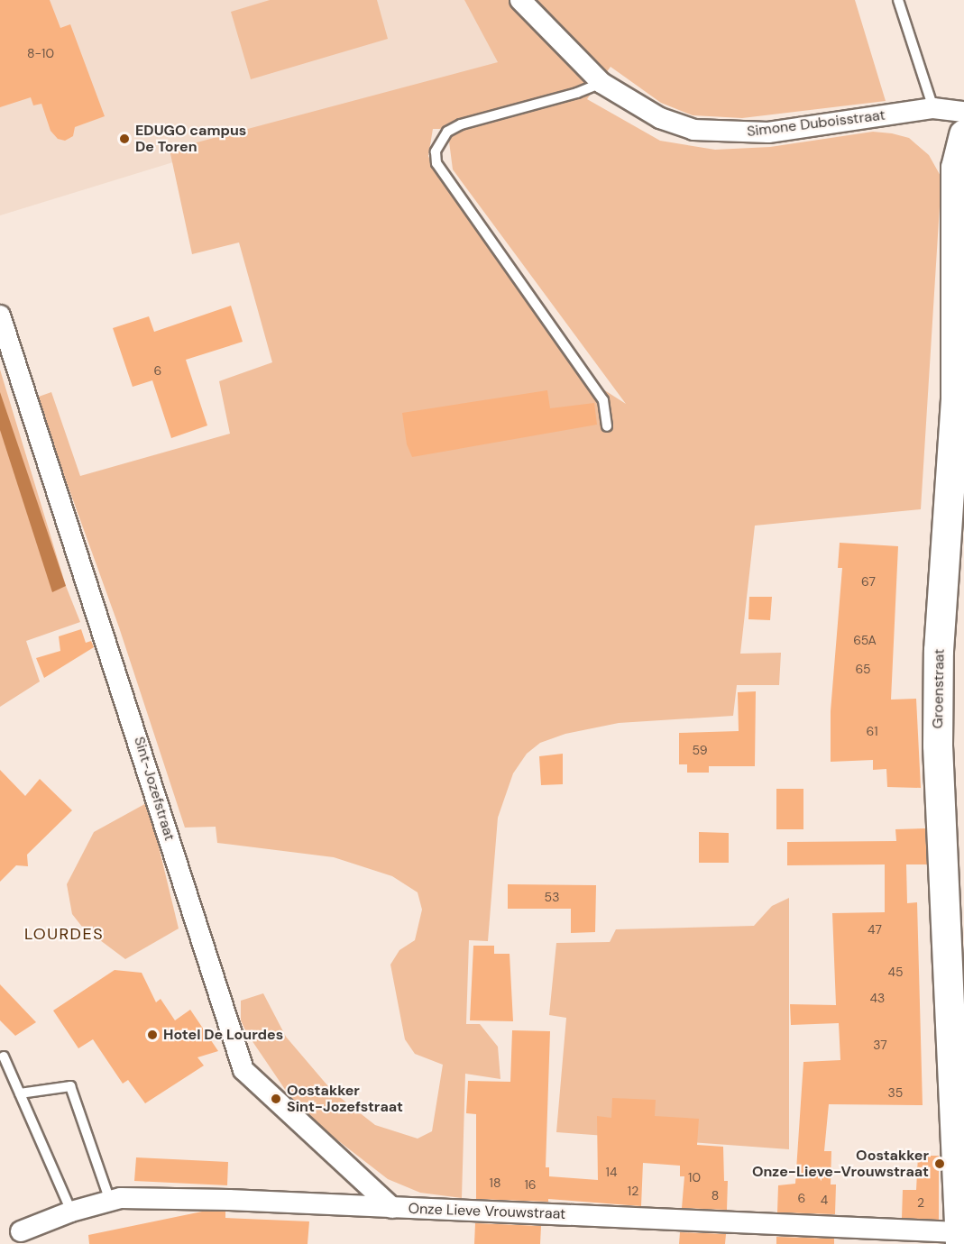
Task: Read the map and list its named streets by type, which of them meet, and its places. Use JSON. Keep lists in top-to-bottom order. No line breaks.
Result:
{"streets":{"street":["Simone Duboisstraat","Groenstraat","Sint-Jozefstraat","Onze Lieve Vrouwstraat"]},"crossings":[["Groenstraat","Onze Lieve Vrouwstraat"],["Sint-Jozefstraat","Onze Lieve Vrouwstraat"]],"districts":["LOURDES"],"places":["EDUGO campus De Toren","Hotel De Lourdes","Oostakker Sint-Jozefstraat","Oostakker Onze-Lieve-Vrouwstraat"],"house_numbers":["8-10","6","67","65A","65","61","59","53","47","45","43","37","35","14","10","18","16","12","8","6","4","2"]}
